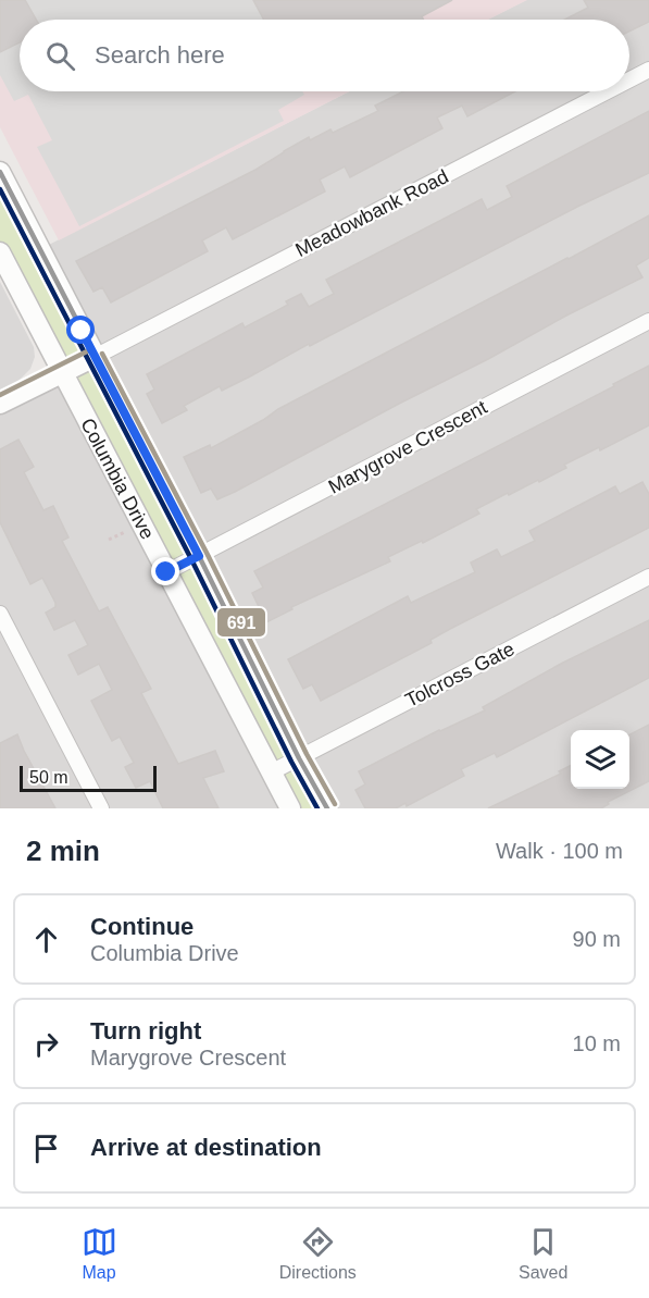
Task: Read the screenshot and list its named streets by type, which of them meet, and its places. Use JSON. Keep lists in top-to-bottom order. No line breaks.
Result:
{"streets":{"street":["Meadowbank Road","Marygrove Crescent","Columbia Drive","Tolcross Gate"]},"crossings":[["Meadowbank Road","Columbia Drive"],["Marygrove Crescent","Columbia Drive"],["Columbia Drive","Tolcross Gate"]],"lines":["transit line 691"],"scale_bar":"50 m","page":{"search":"Search here","scale":"50 m","heading":["2 min","Walk · 100 m"],"list":[["Continue","Columbia Drive","90 m"],["Turn right","Marygrove Crescent","10 m"],"Arrive at destination"],"nav":["Map","Directions","Saved"]}}
